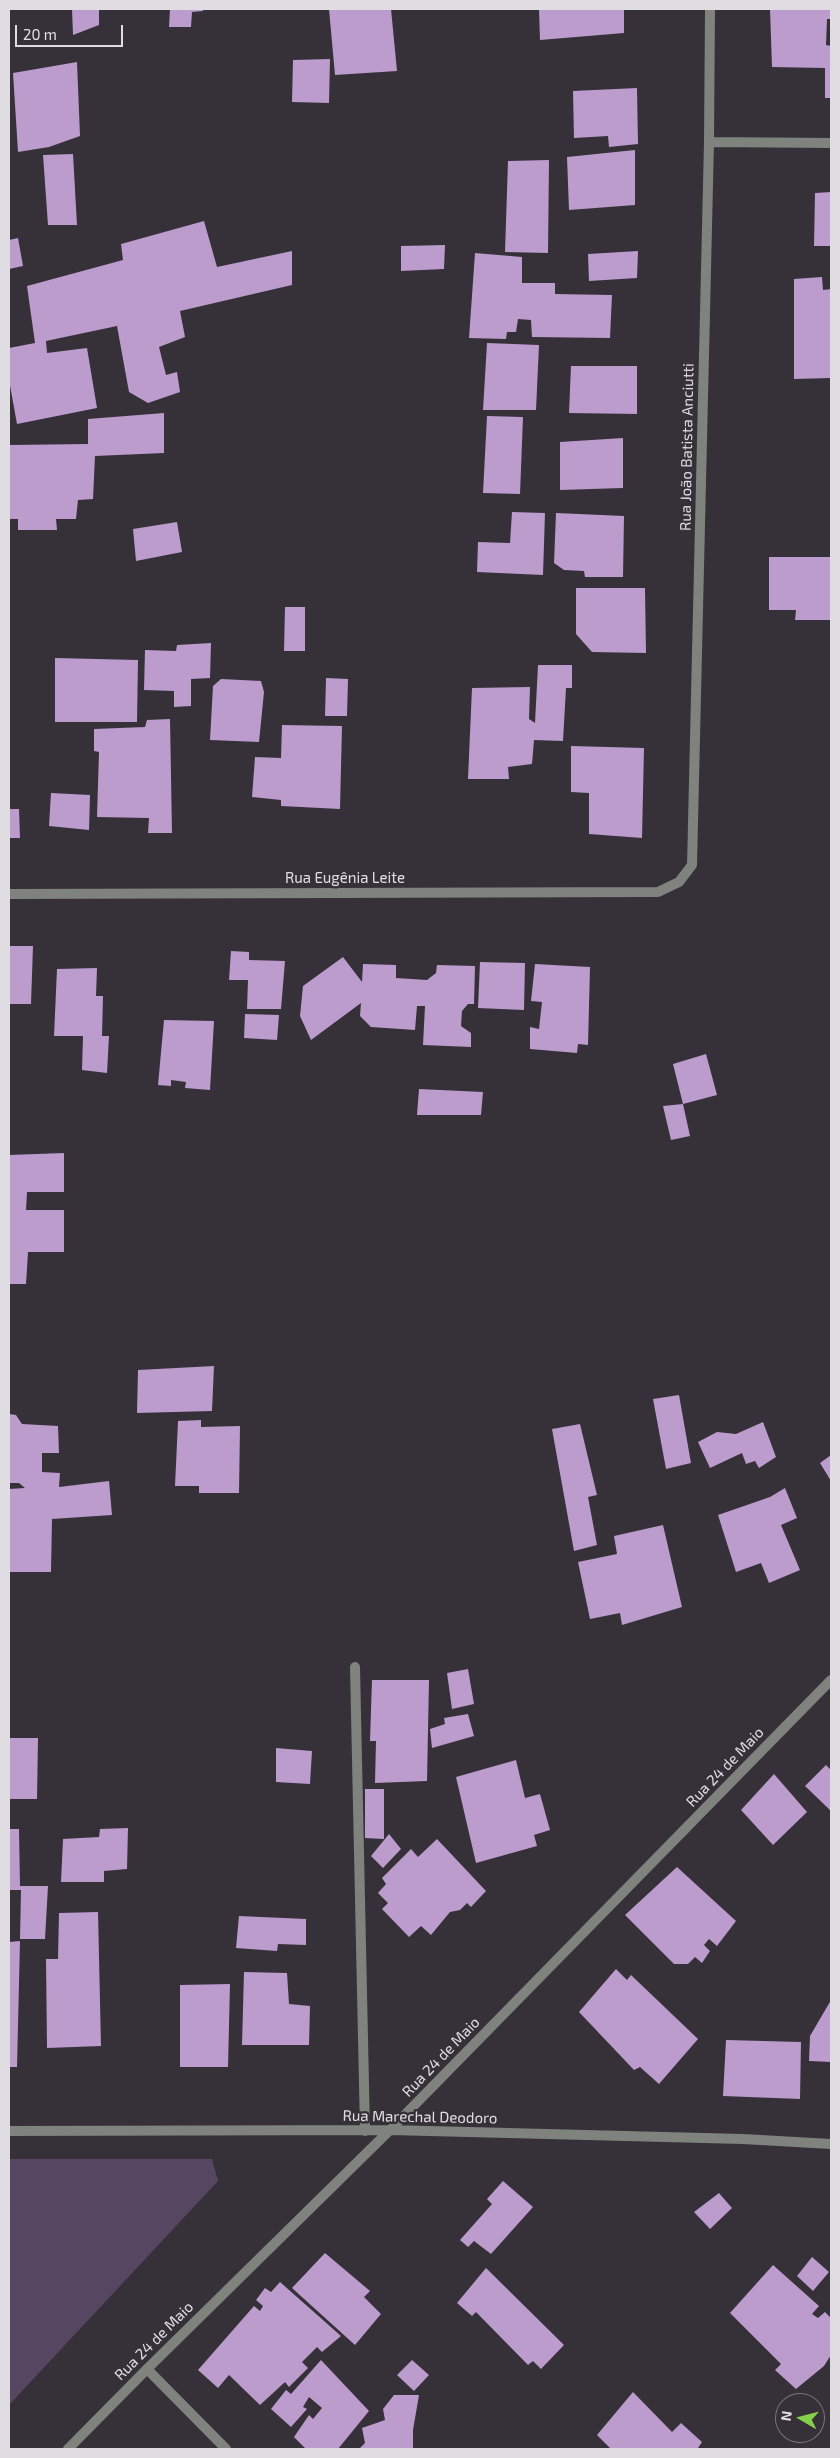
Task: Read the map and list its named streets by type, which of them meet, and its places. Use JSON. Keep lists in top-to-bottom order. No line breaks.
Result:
{"streets":{"street":["Rua João Batista Anciutti","Rua Eugênia Leite","Rua 24 de Maio","Rua Marechal Deodoro"]},"crossings":[["Rua João Batista Anciutti","Rua Eugênia Leite"],["Rua 24 de Maio","Rua Marechal Deodoro"]],"scale_bar":"20 m","north":"left"}
